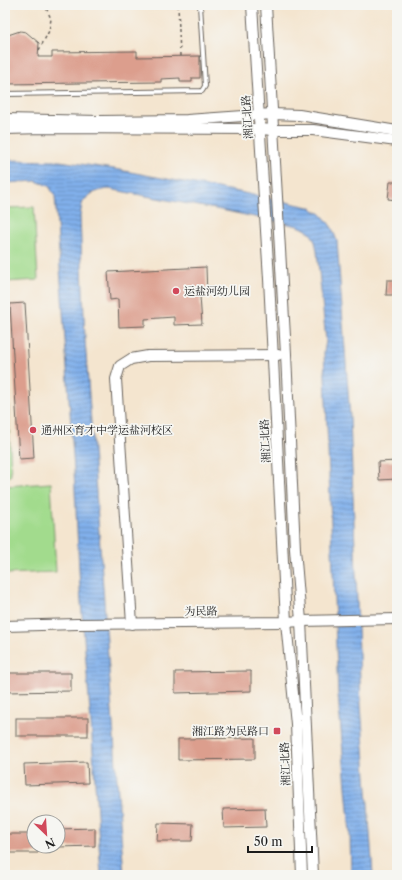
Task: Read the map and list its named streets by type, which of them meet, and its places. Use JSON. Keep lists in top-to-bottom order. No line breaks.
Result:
{"streets":{"street":["湘江北路","为民路"]},"crossings":[["湘江北路","为民路"]],"places":{"other":["运盐河幼儿园","通州区育才中学运盐河校区"],"transit":["湘江路为民路口"]},"scale_bar":"50 m","north":"bottom right"}
